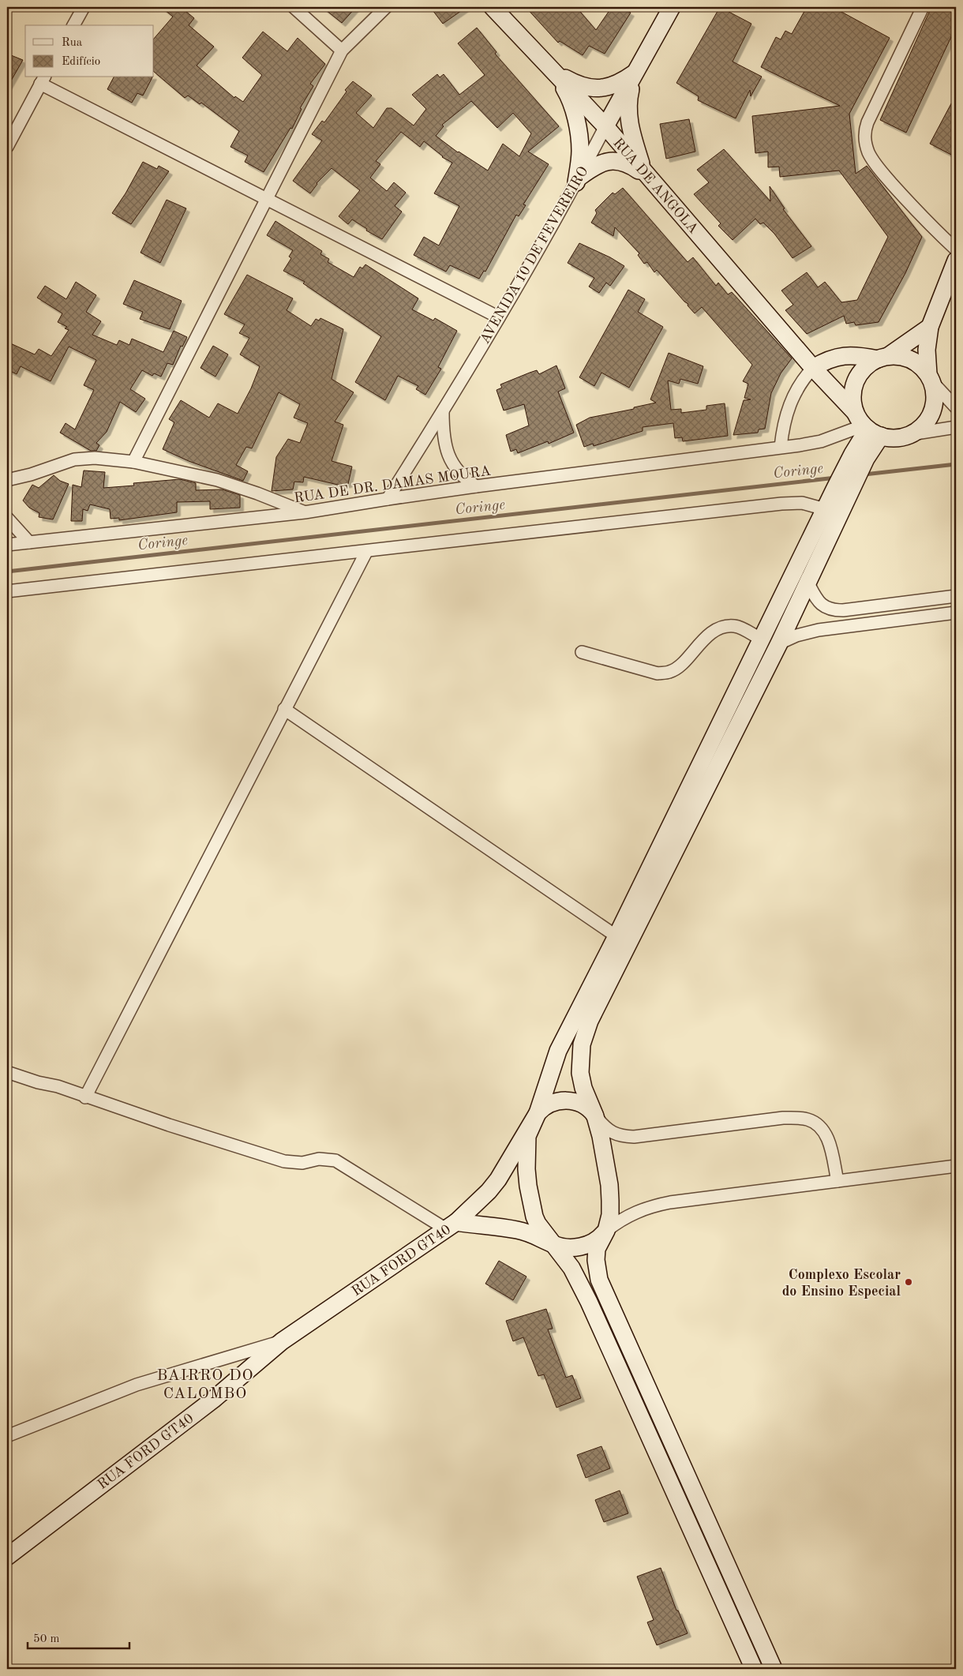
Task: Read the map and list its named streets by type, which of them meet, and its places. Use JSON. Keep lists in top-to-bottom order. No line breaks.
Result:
{"streets":{"street":["RUA DE ANGOLA","AVENIDA 10 DE FEVEREIRO","RUA DE DR. DAMAS MOURA","RUA FORD GT40"]},"crossings":[["RUA DE ANGOLA","AVENIDA 10 DE FEVEREIRO"],["RUA DE ANGOLA","RUA DE DR. DAMAS MOURA"],["AVENIDA 10 DE FEVEREIRO","RUA DE DR. DAMAS MOURA"]],"districts":["BAIRRO DO CALOMBO"],"water":["Coringe"],"places":["Complexo Escolar do Ensino Especial"],"legend":["Rua","Edifício"],"scale_bar":"50 m"}
